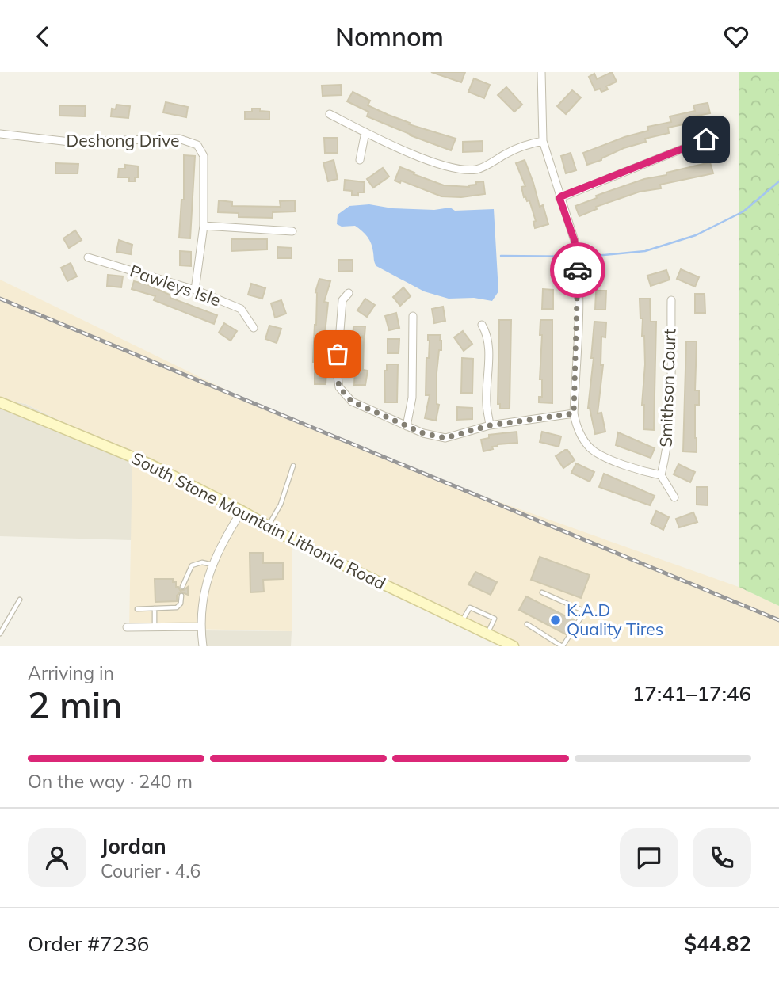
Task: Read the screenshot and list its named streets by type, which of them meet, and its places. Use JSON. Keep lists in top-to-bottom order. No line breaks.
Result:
{"streets":{"main road":["South Stone Mountain Lithonia Road"],"street":["Deshong Drive","Pawleys Isle","Smithson Court"]},"crossings":[["Deshong Drive","Pawleys Isle"]],"places":["K.A.D Quality Tires"],"page":{"header":"Nomnom","heading":["2 min","Arriving in","17:41–17:46"],"panel":["Jordan","Courier · 4.6","Order #7236","$44.82"],"bar":"On the way · 240 m"}}
